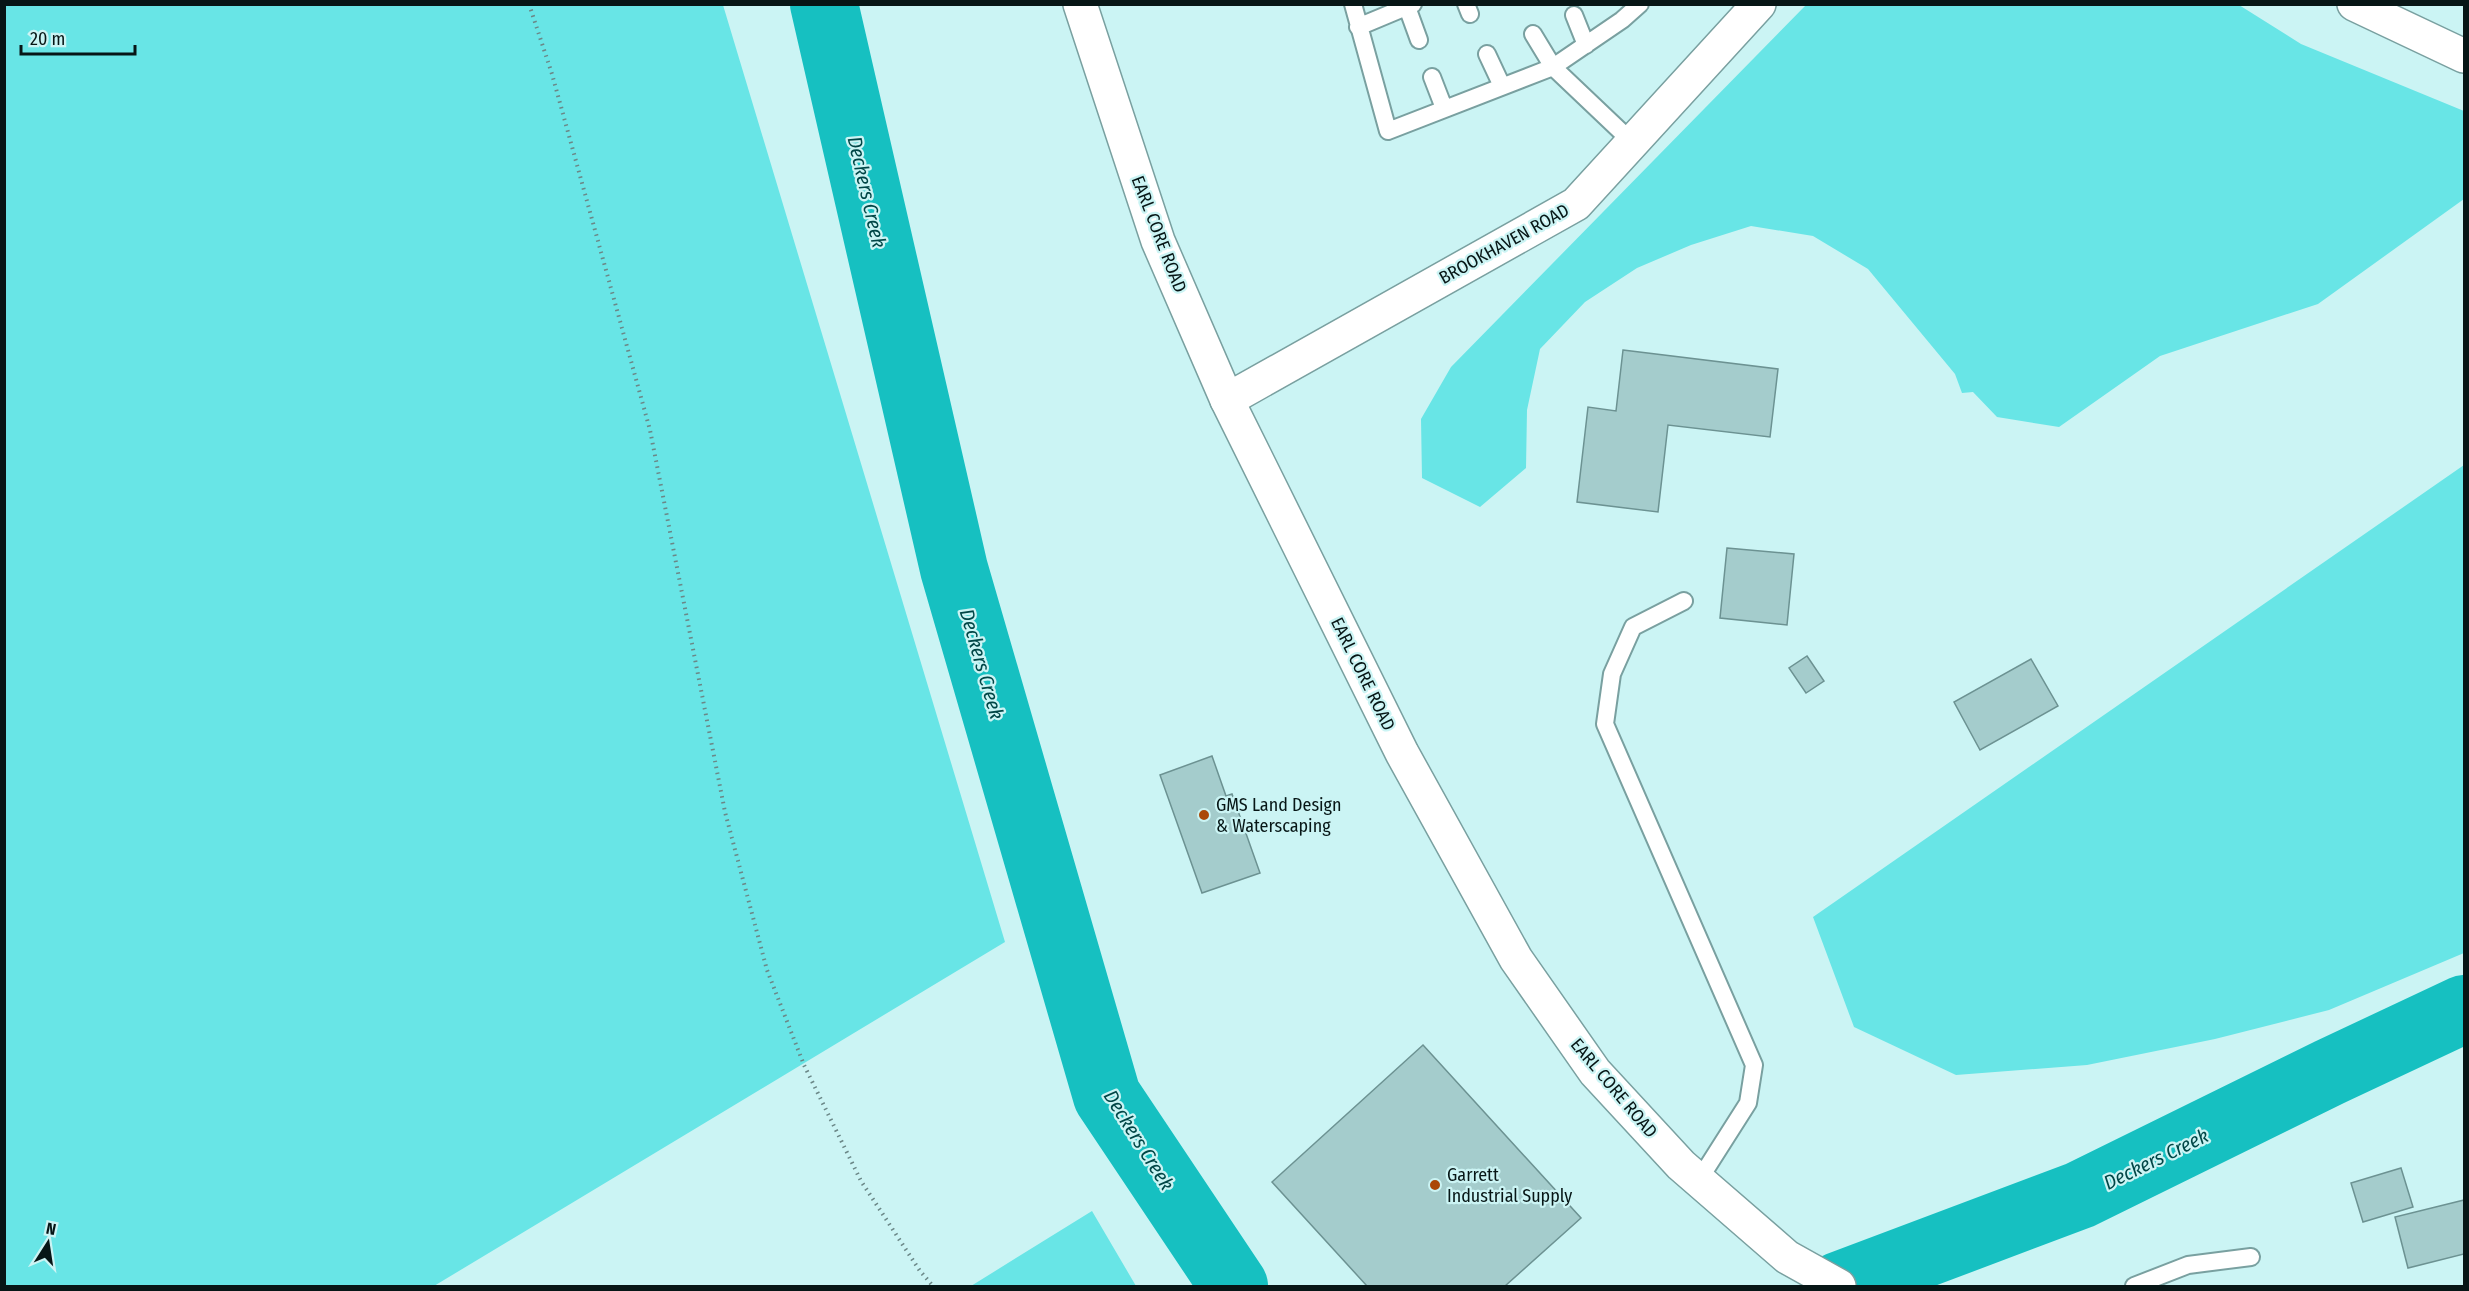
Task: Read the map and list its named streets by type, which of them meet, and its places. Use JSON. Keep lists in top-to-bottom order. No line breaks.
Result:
{"streets":{"main road":["EARL CORE ROAD","BROOKHAVEN ROAD"]},"crossings":[["EARL CORE ROAD","BROOKHAVEN ROAD"]],"water":["Deckers Creek"],"places":["GMS Land Design & Waterscaping","Garrett Industrial Supply"],"scale_bar":"20 m","north":"top"}
